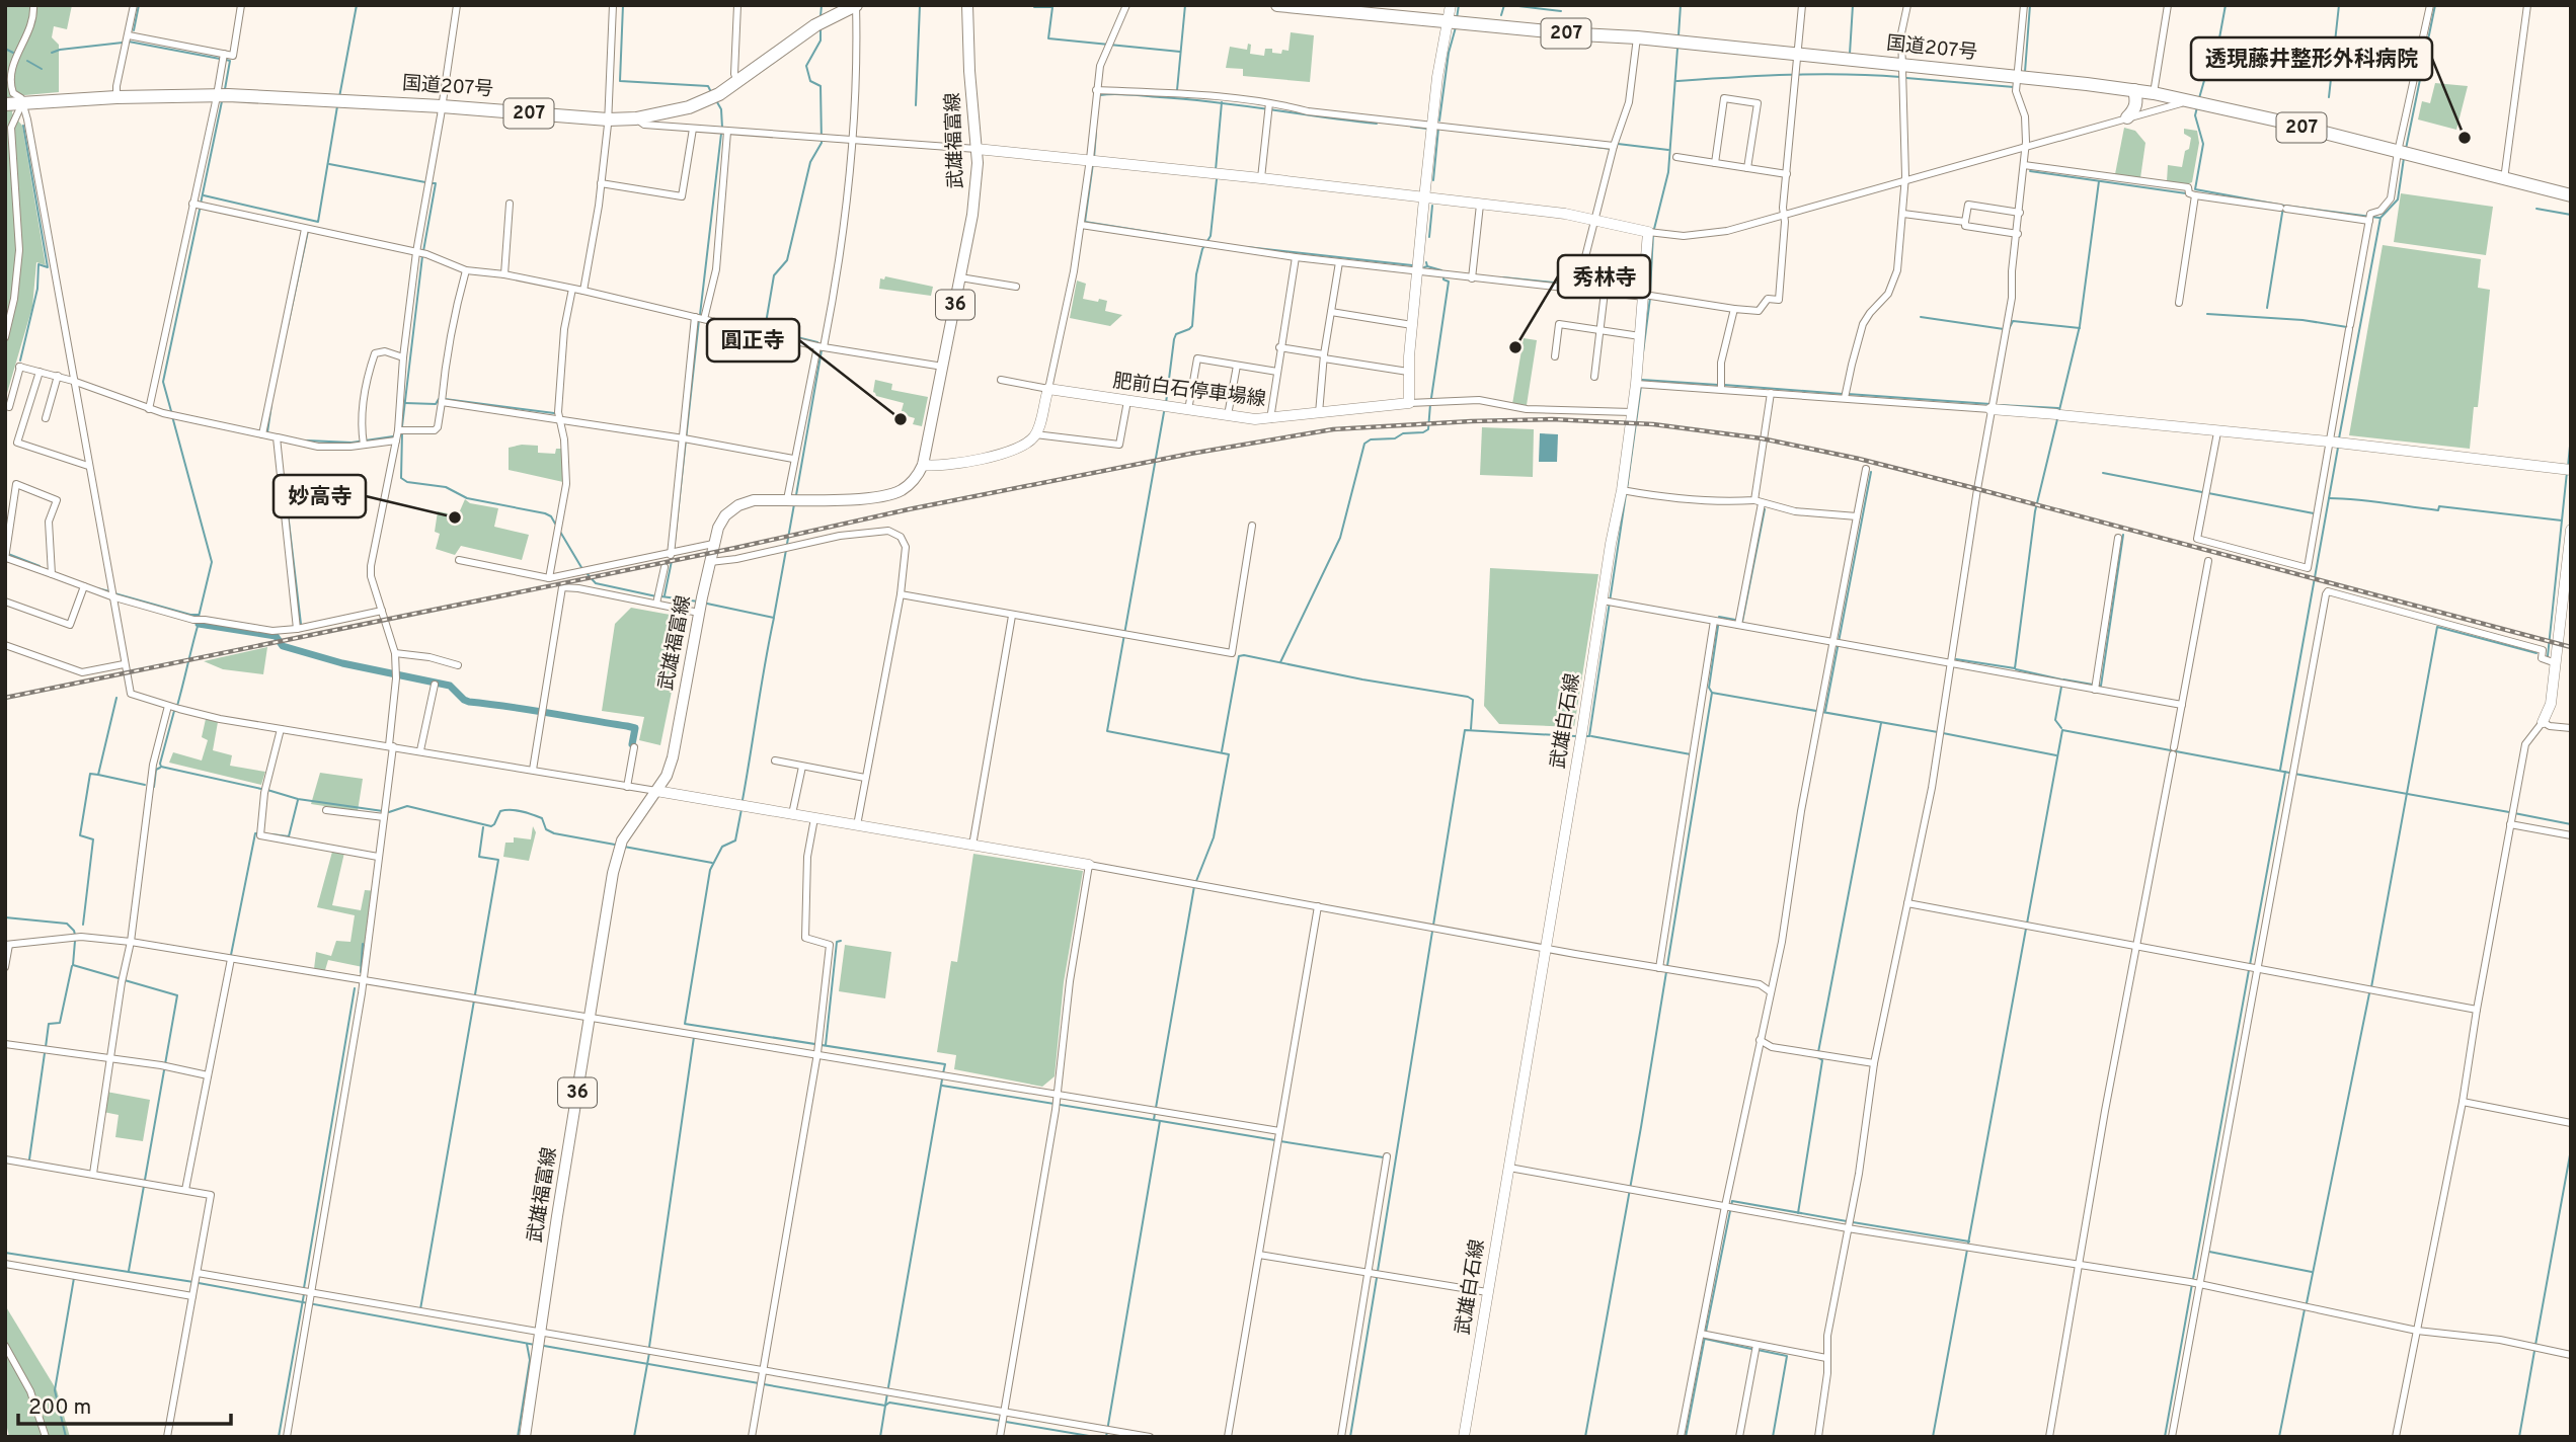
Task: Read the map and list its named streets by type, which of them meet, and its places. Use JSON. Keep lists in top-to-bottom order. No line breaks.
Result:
{"streets":{"highway":["207","国道207号"],"main road":["武雄福富線","36","肥前白石停車場線","武雄白石線"]},"places":["透現藤井整形外科病院","秀林寺","圓正寺","妙高寺"],"scale_bar":"200 m"}
